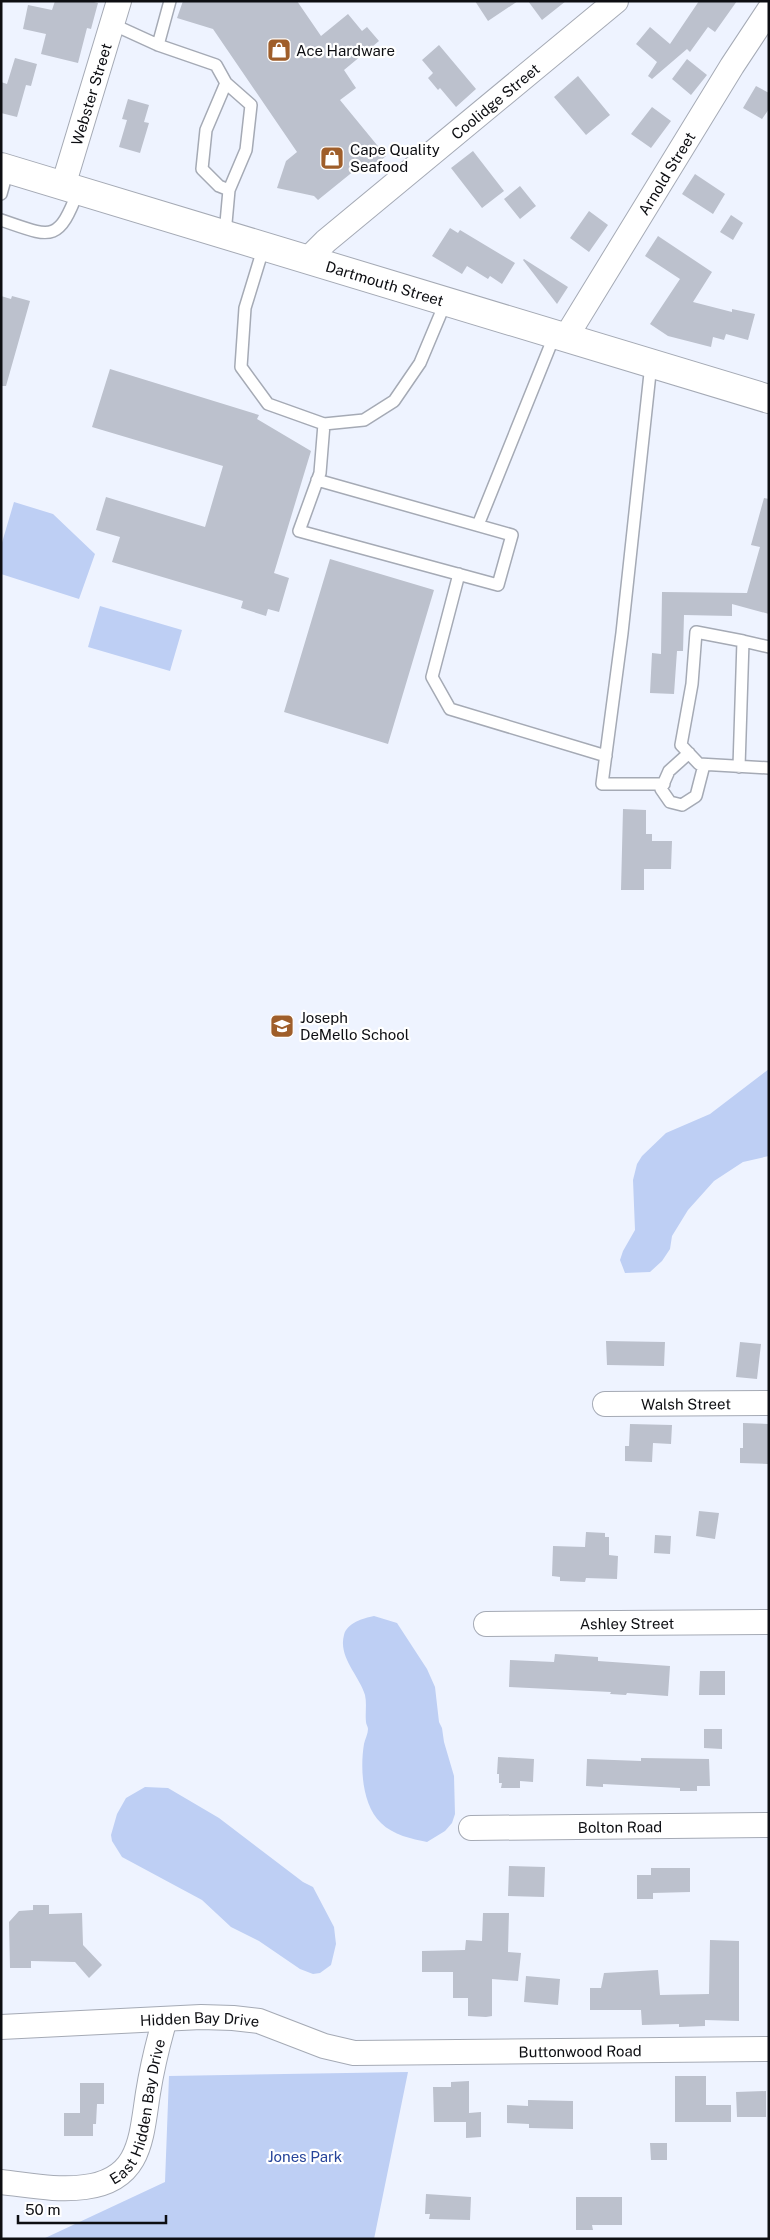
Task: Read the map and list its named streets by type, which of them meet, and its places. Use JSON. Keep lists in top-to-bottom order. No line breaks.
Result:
{"streets":{"main road":["Dartmouth Street"],"street":["Webster Street","Coolidge Street","Arnold Street","Walsh Street","Ashley Street","Bolton Road","Hidden Bay Drive","Buttonwood Road","East Hidden Bay Drive"]},"crossings":[["Webster Street","Dartmouth Street"],["Coolidge Street","Dartmouth Street"],["Arnold Street","Dartmouth Street"],["Hidden Bay Drive","Buttonwood Road"],["Hidden Bay Drive","East Hidden Bay Drive"]],"parks":["Jones Park"],"places":{"shop":["Ace Hardware","Cape Quality Seafood"],"school or university":["Joseph DeMello School"]},"scale_bar":"50 m"}
